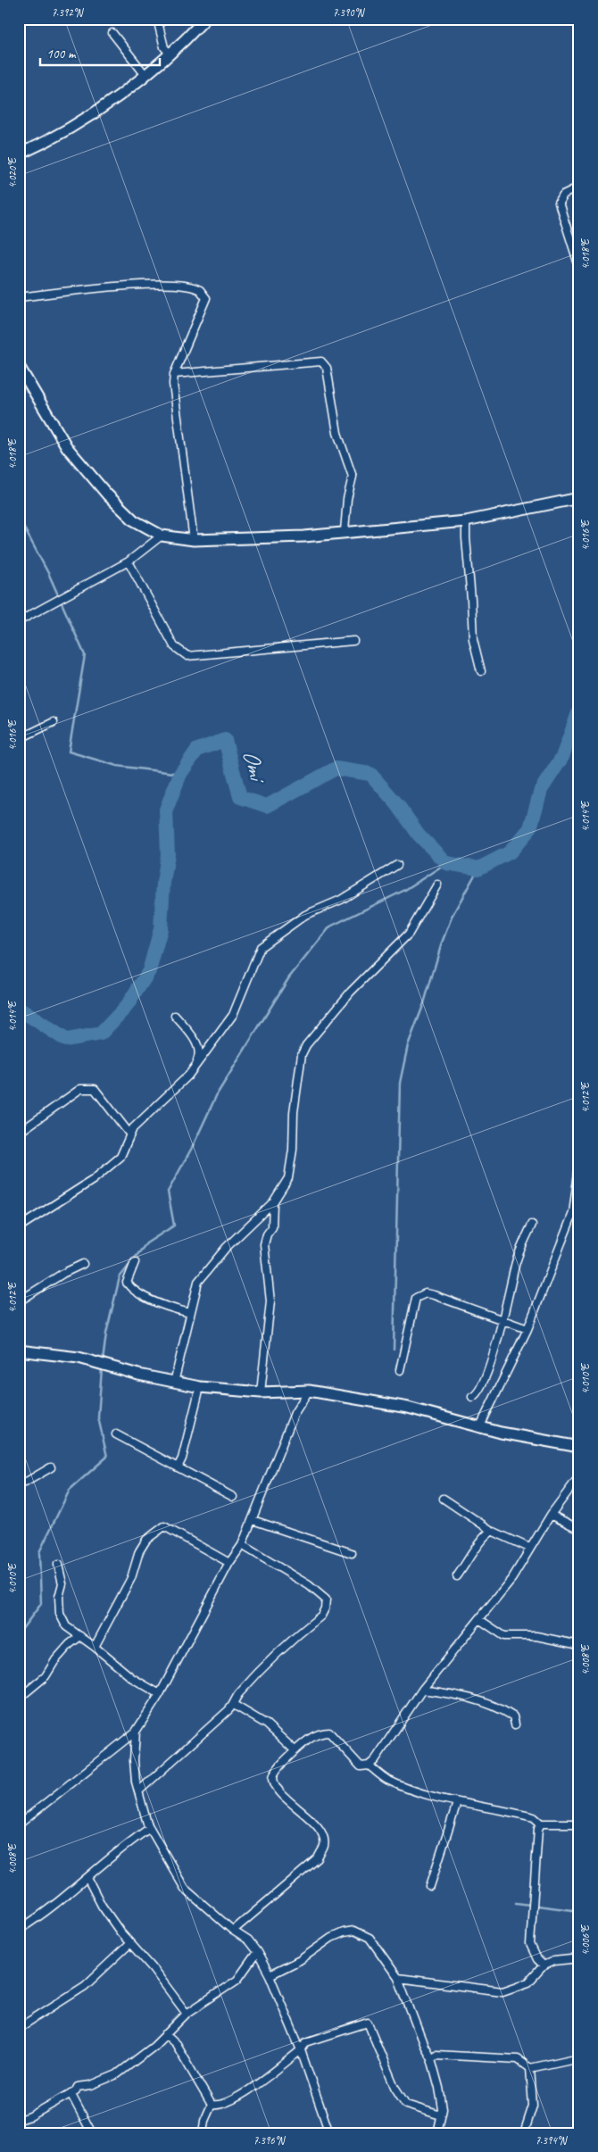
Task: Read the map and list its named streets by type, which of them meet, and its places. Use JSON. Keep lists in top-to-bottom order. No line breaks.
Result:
{"water":["Omi"],"scale_bar":"100 m","coordinates":["7.392°N","7.390°N","4.020°E","4.018°E","4.016°E","4.014°E","4.012°E","4.010°E","4.008°E","4.006°E","7.396°N","7.394°N"]}
